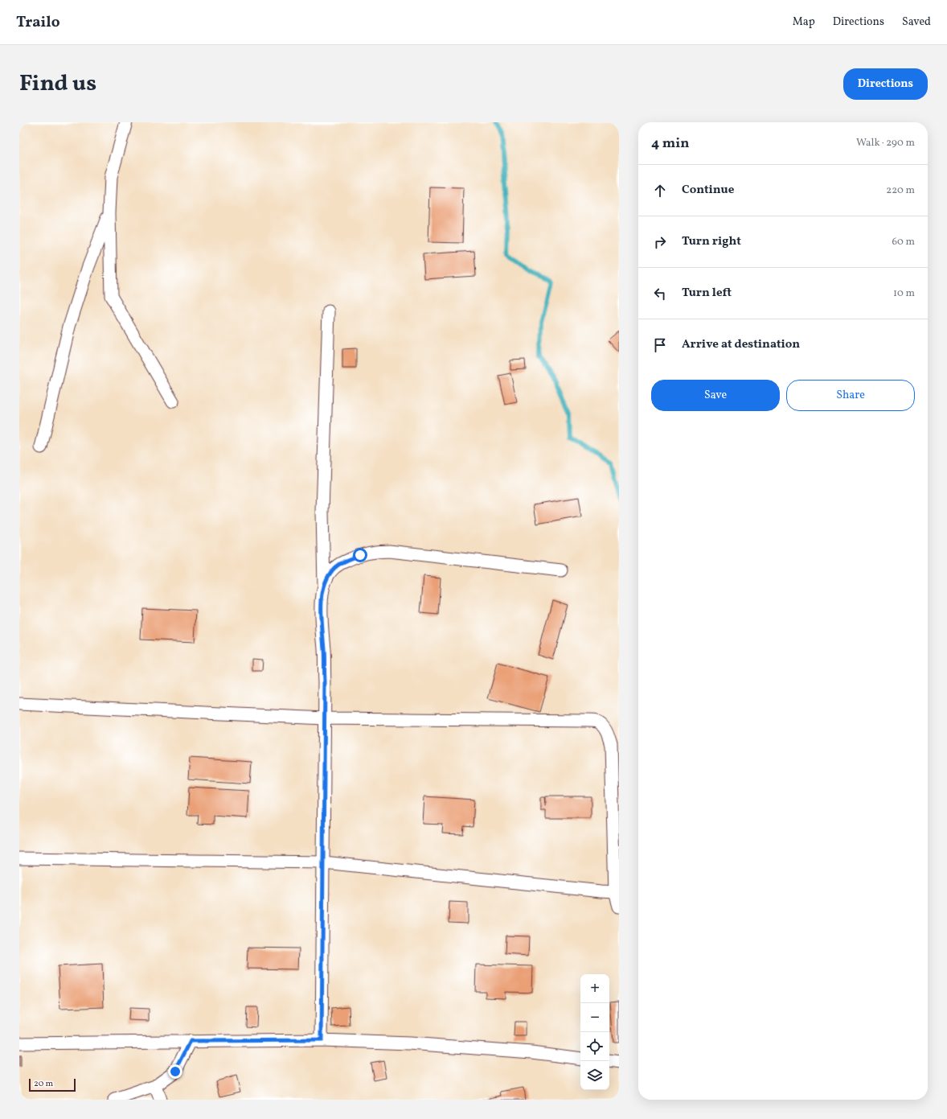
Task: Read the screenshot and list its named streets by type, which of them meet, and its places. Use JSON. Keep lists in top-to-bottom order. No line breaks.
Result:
{"scale_bar":"20 m","page":{"header":"Trailo","nav":["Map","Directions","Saved"],"title":"Find us","buttons":["Directions",["Save","Share"]],"heading":["4 min","Walk · 290 m"],"list":[["Continue","220 m"],["Turn right","60 m"],["Turn left","10 m"],"Arrive at destination"],"map_buttons":["+","−"],"scale":"20 m"}}
